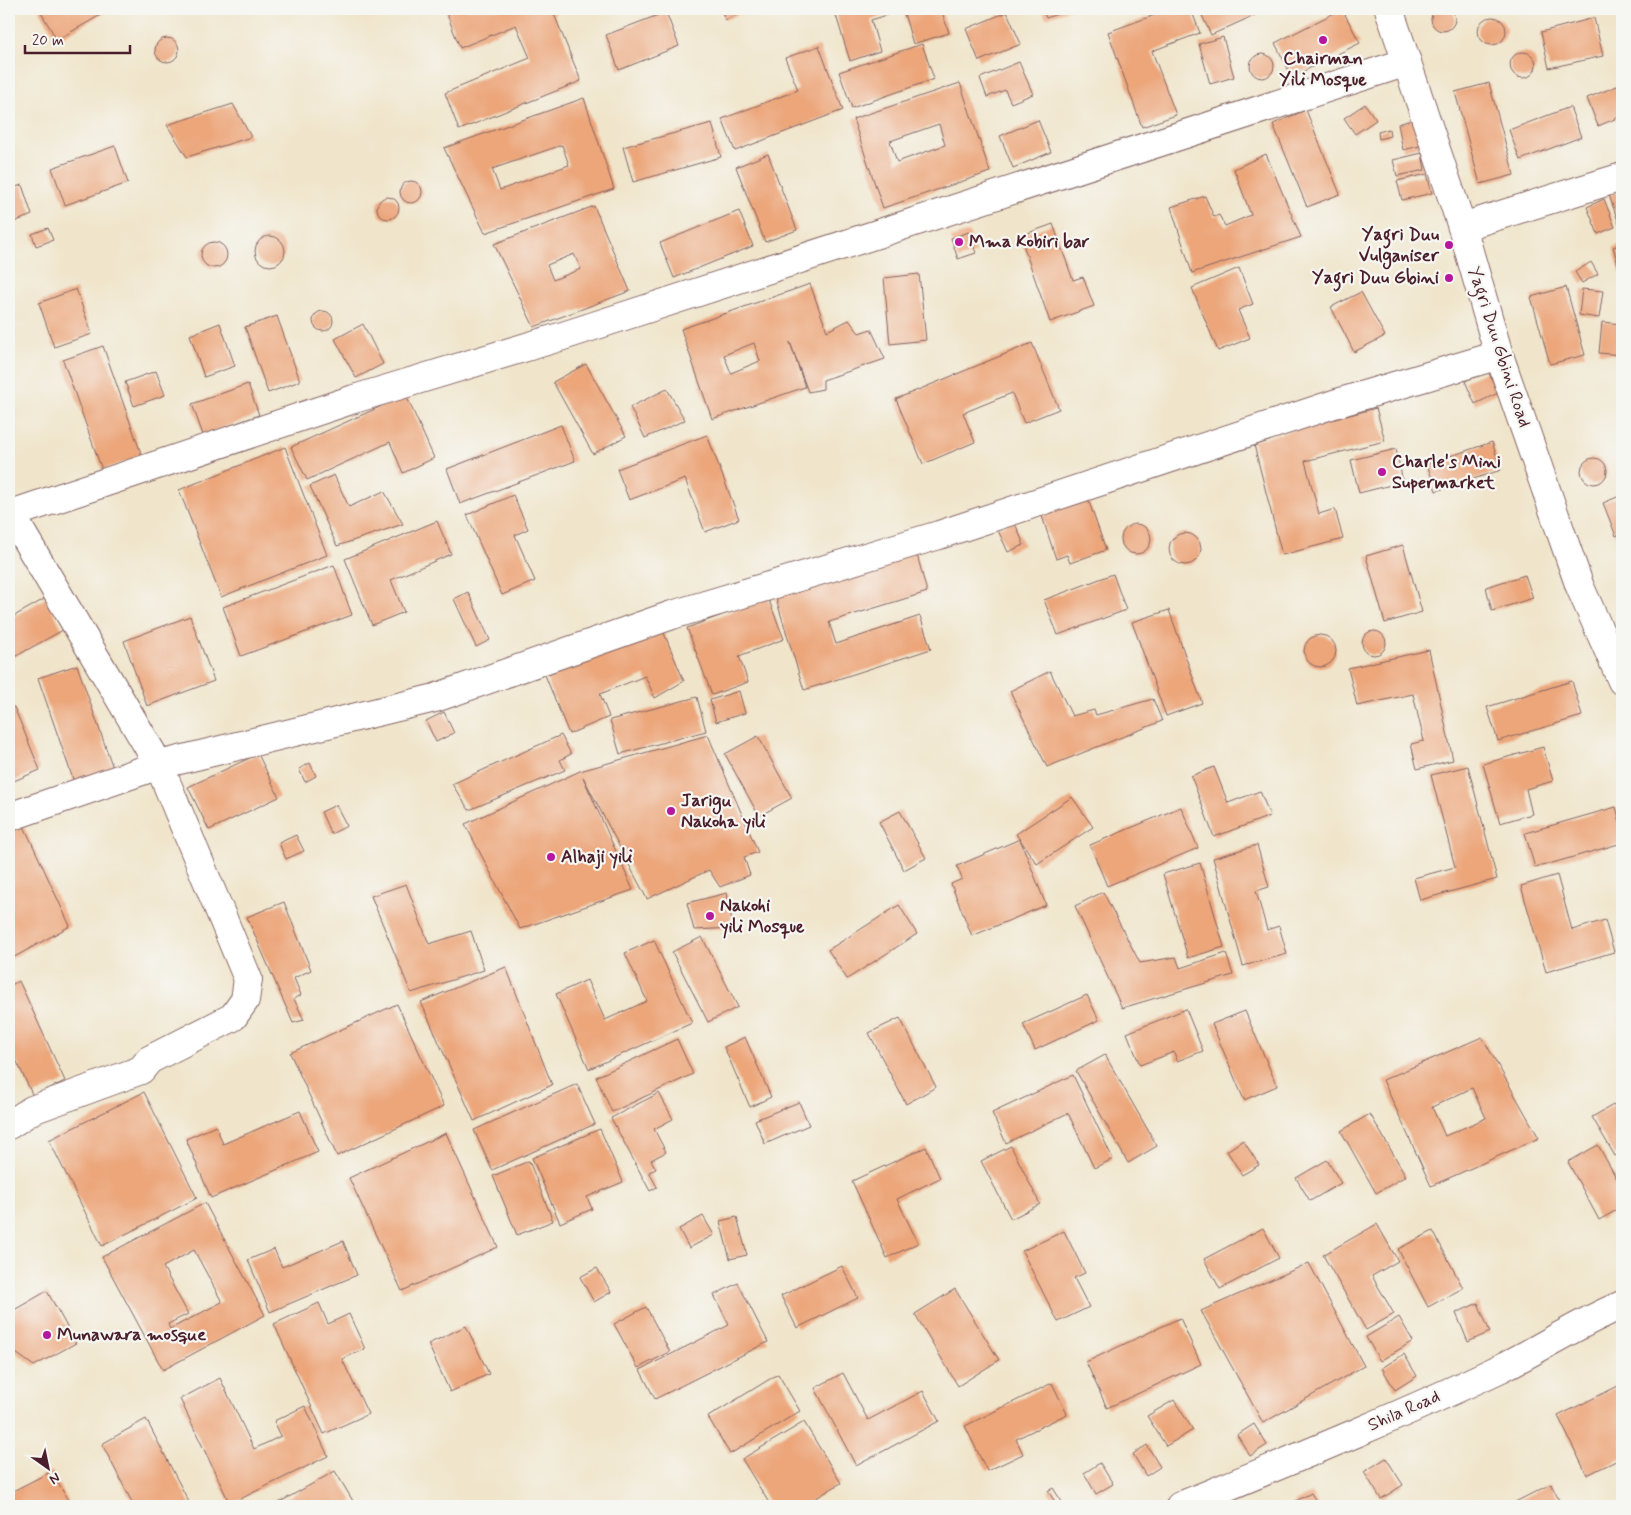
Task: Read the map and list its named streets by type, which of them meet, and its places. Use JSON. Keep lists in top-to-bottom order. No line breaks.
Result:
{"streets":{"street":["Yagri Duu Gbini Road","Shila Road"]},"places":["Chairman Yili Mosque","Mma Kobiri bar","Yagri Duu Vulganiser","Yagri Duu Gbini","Charle's Mini Supermarket","Jarigu Nakoha yili","Alhaji yili","Nakohi yili Mosque","Munawara mosque"],"scale_bar":"20 m","north":"bottom right"}
